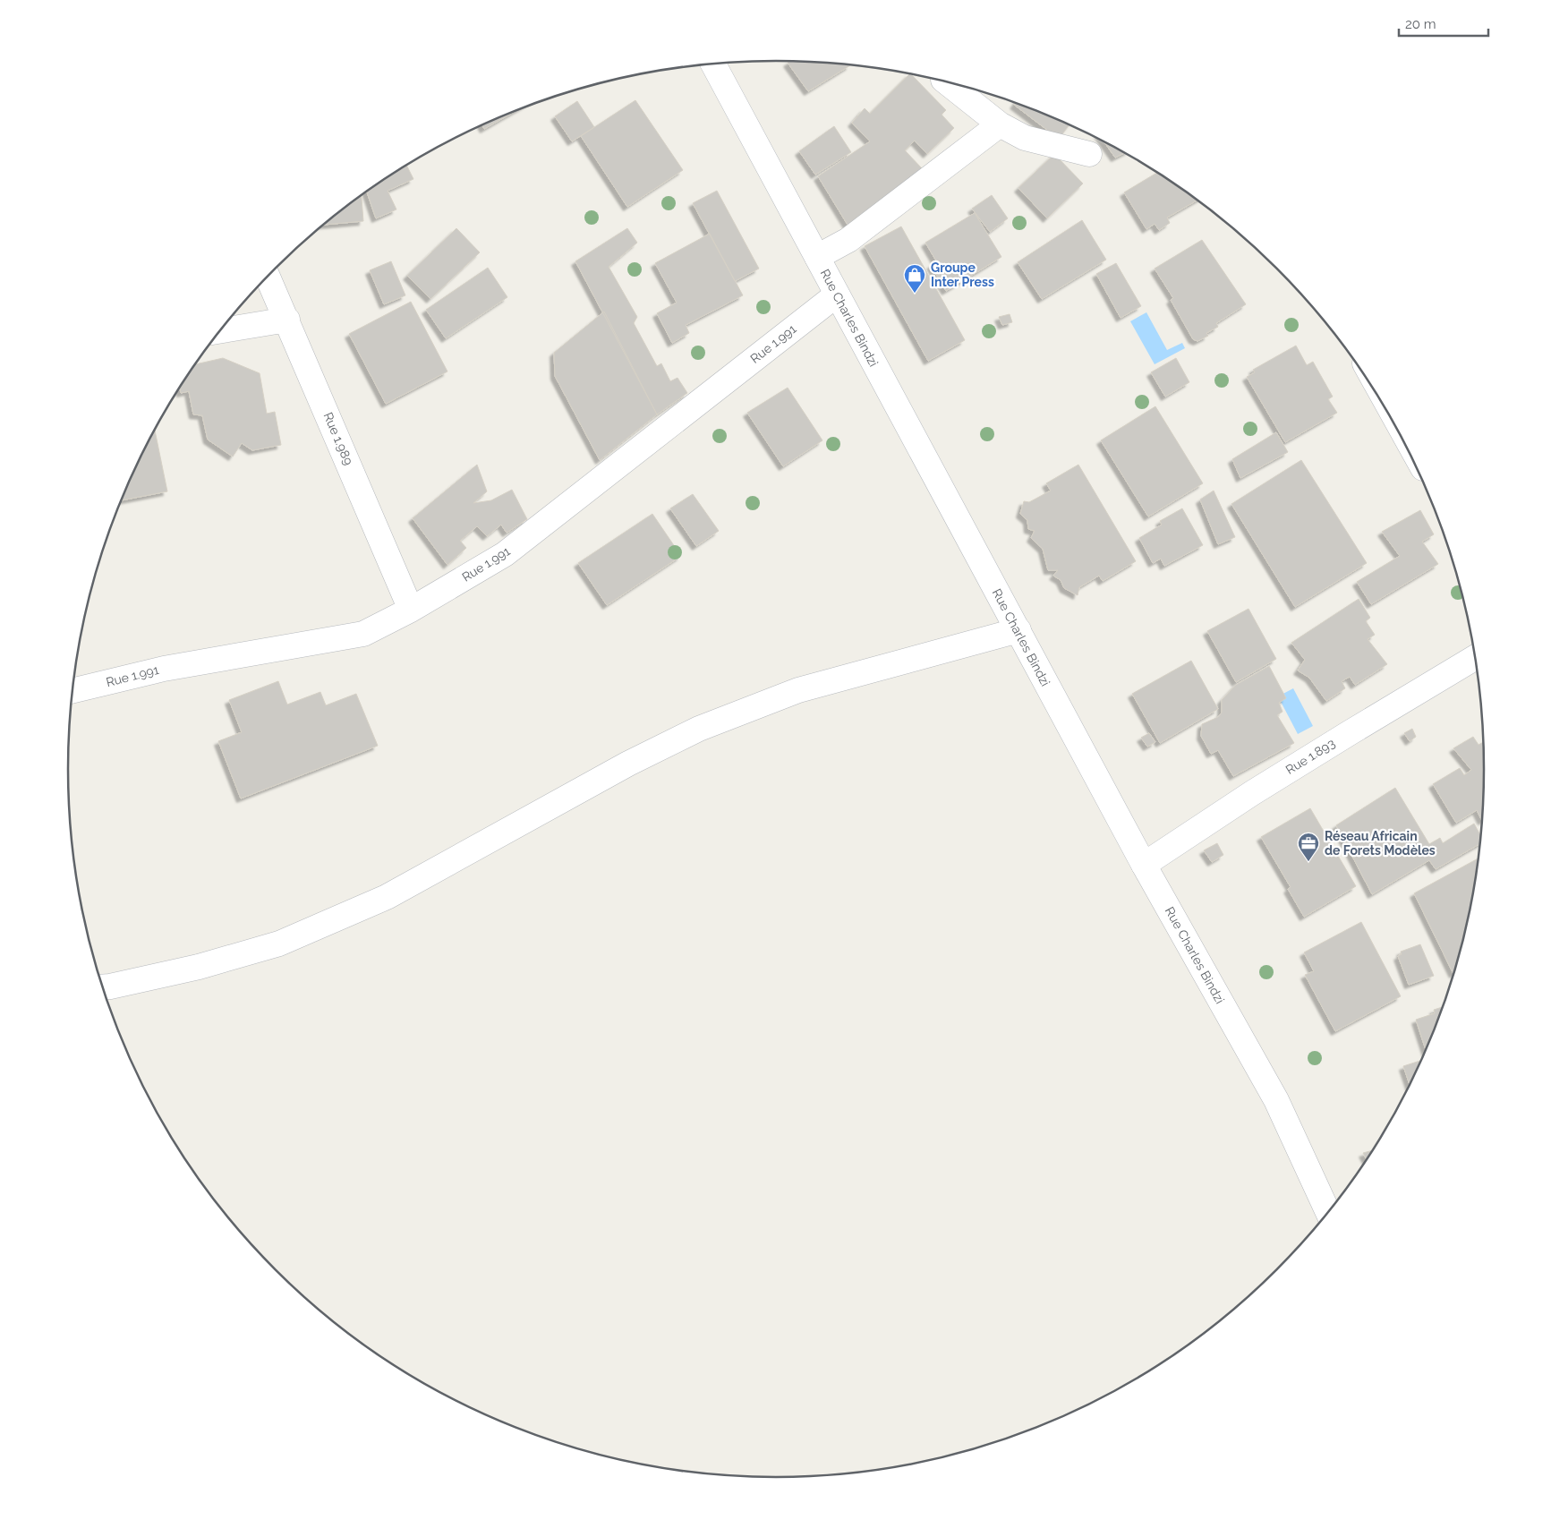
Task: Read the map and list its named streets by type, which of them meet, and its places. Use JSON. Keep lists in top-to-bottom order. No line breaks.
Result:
{"streets":{"street":["Rue Charles Bindzi","Rue 1.991","Rue 1.989","Rue 1.893"]},"crossings":[["Rue Charles Bindzi","Rue 1.991"],["Rue Charles Bindzi","Rue 1.893"],["Rue 1.991","Rue 1.989"]],"places":{"shop":["Groupe Inter Press"],"office":["Réseau Africain de Forets Modèles"]},"scale_bar":"20 m"}
